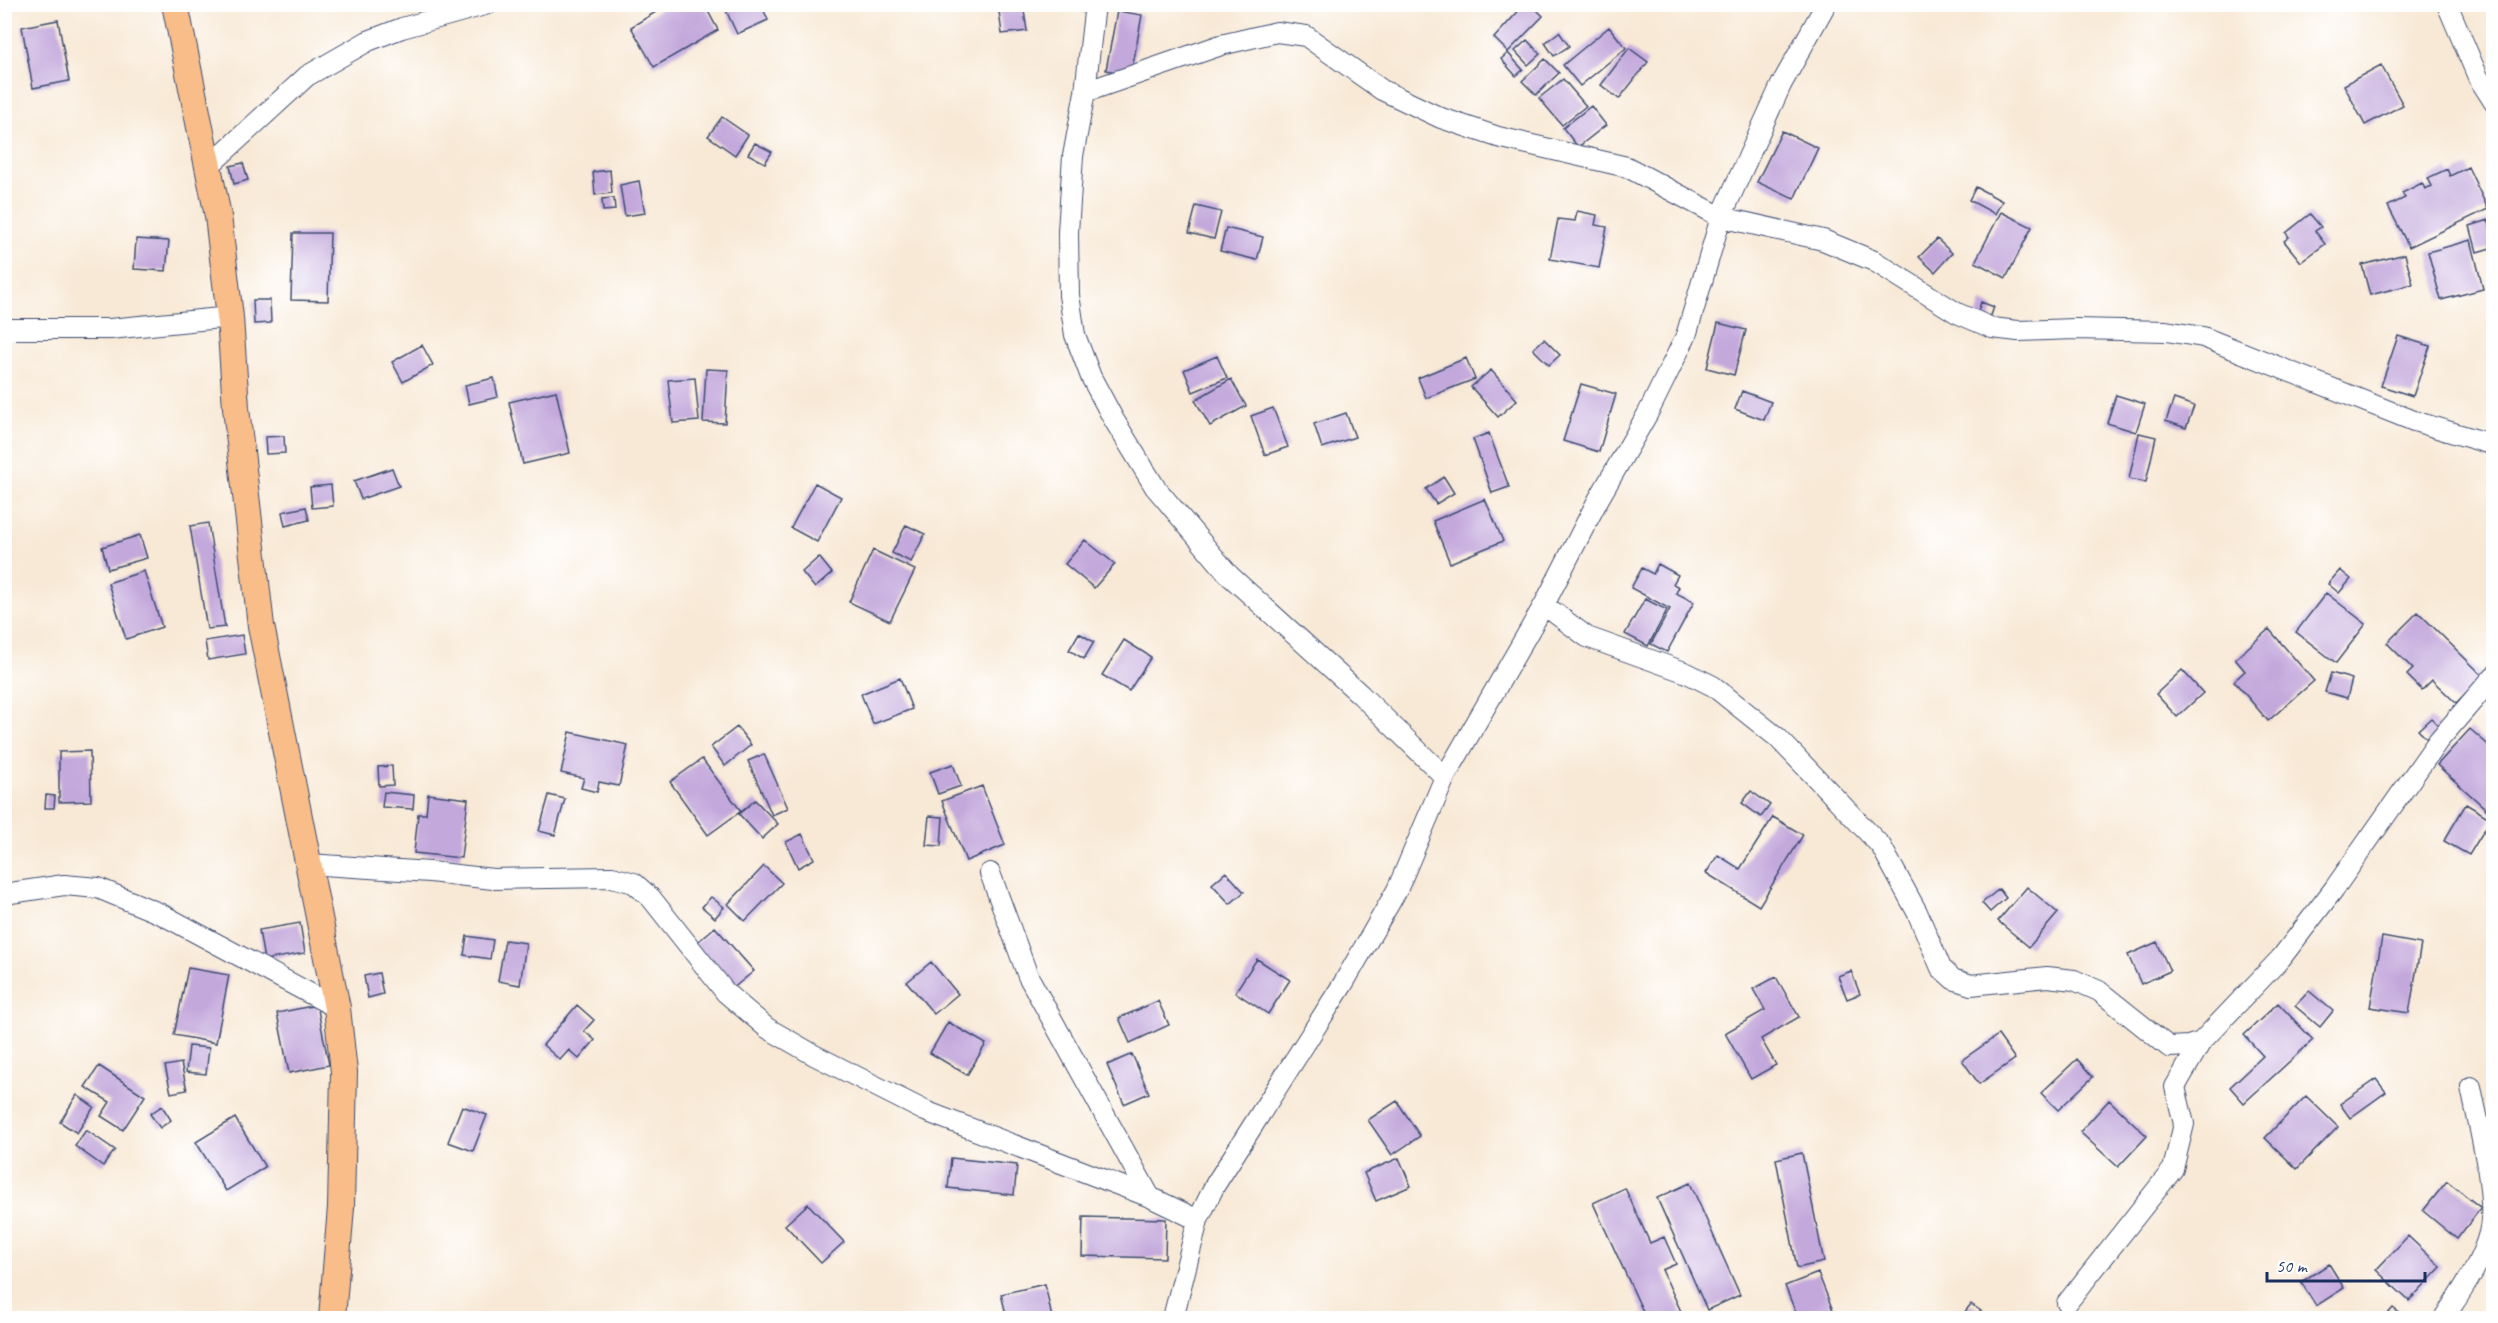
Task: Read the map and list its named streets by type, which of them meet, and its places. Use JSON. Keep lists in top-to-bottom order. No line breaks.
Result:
{"scale_bar":"50 m"}
